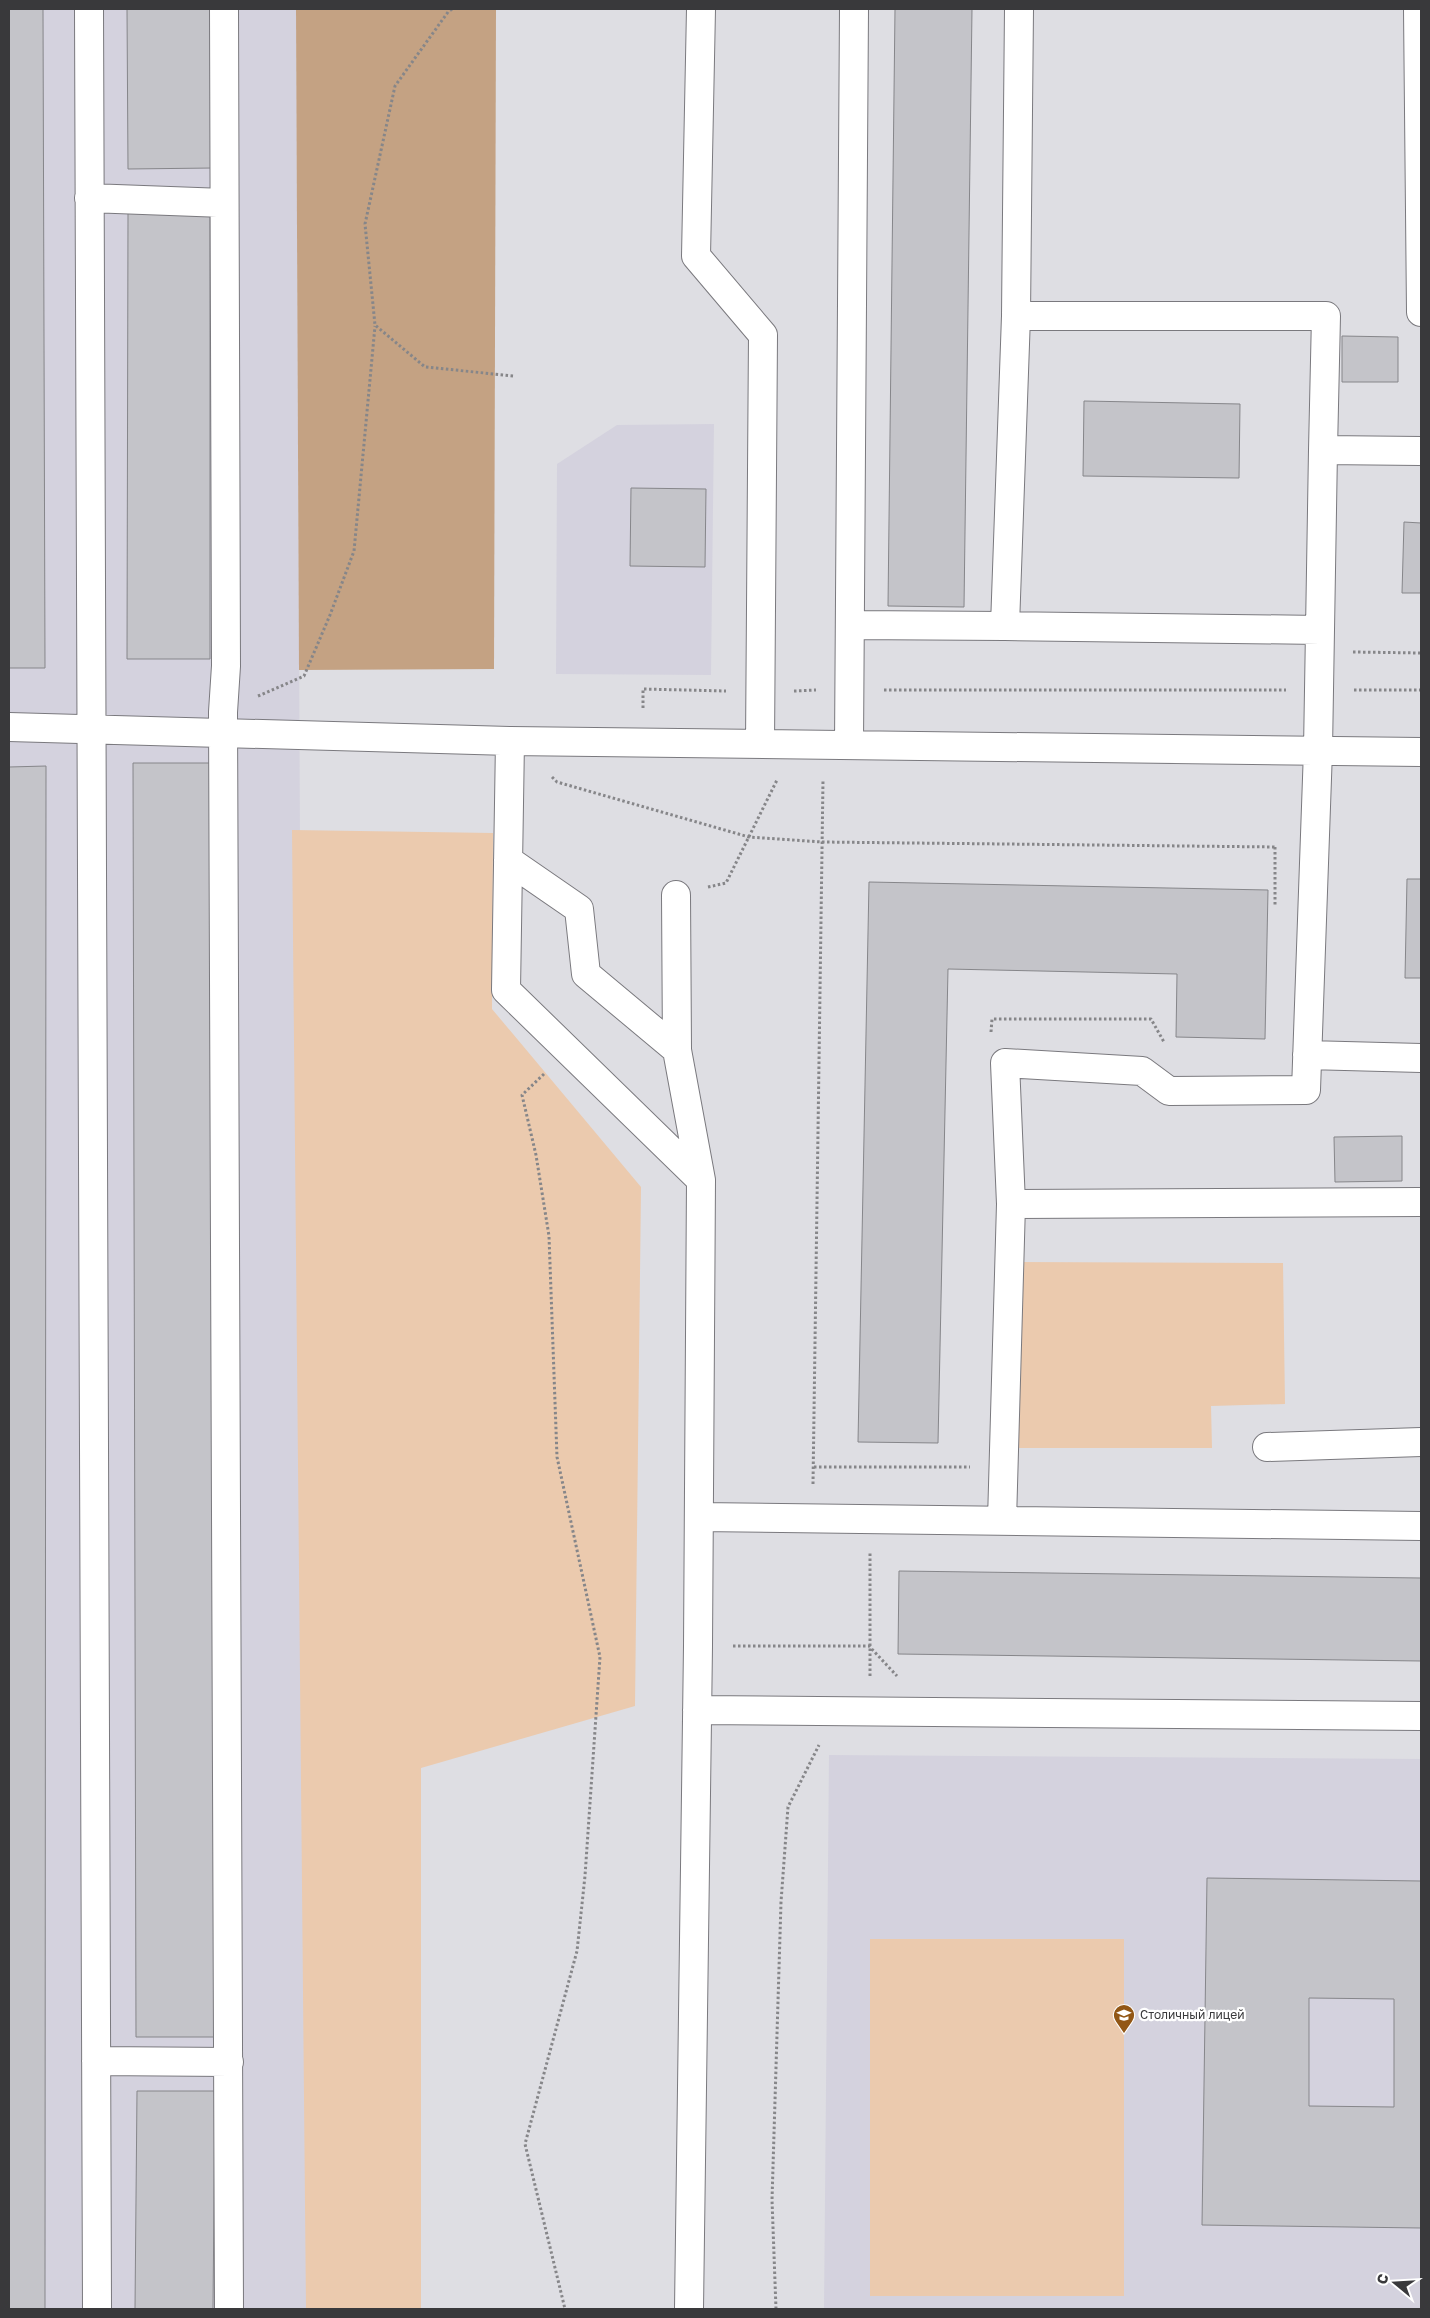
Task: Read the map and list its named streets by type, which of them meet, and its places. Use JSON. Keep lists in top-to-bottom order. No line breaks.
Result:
{"places":{"school or university":["Столичный лицей"]},"north":"left"}
